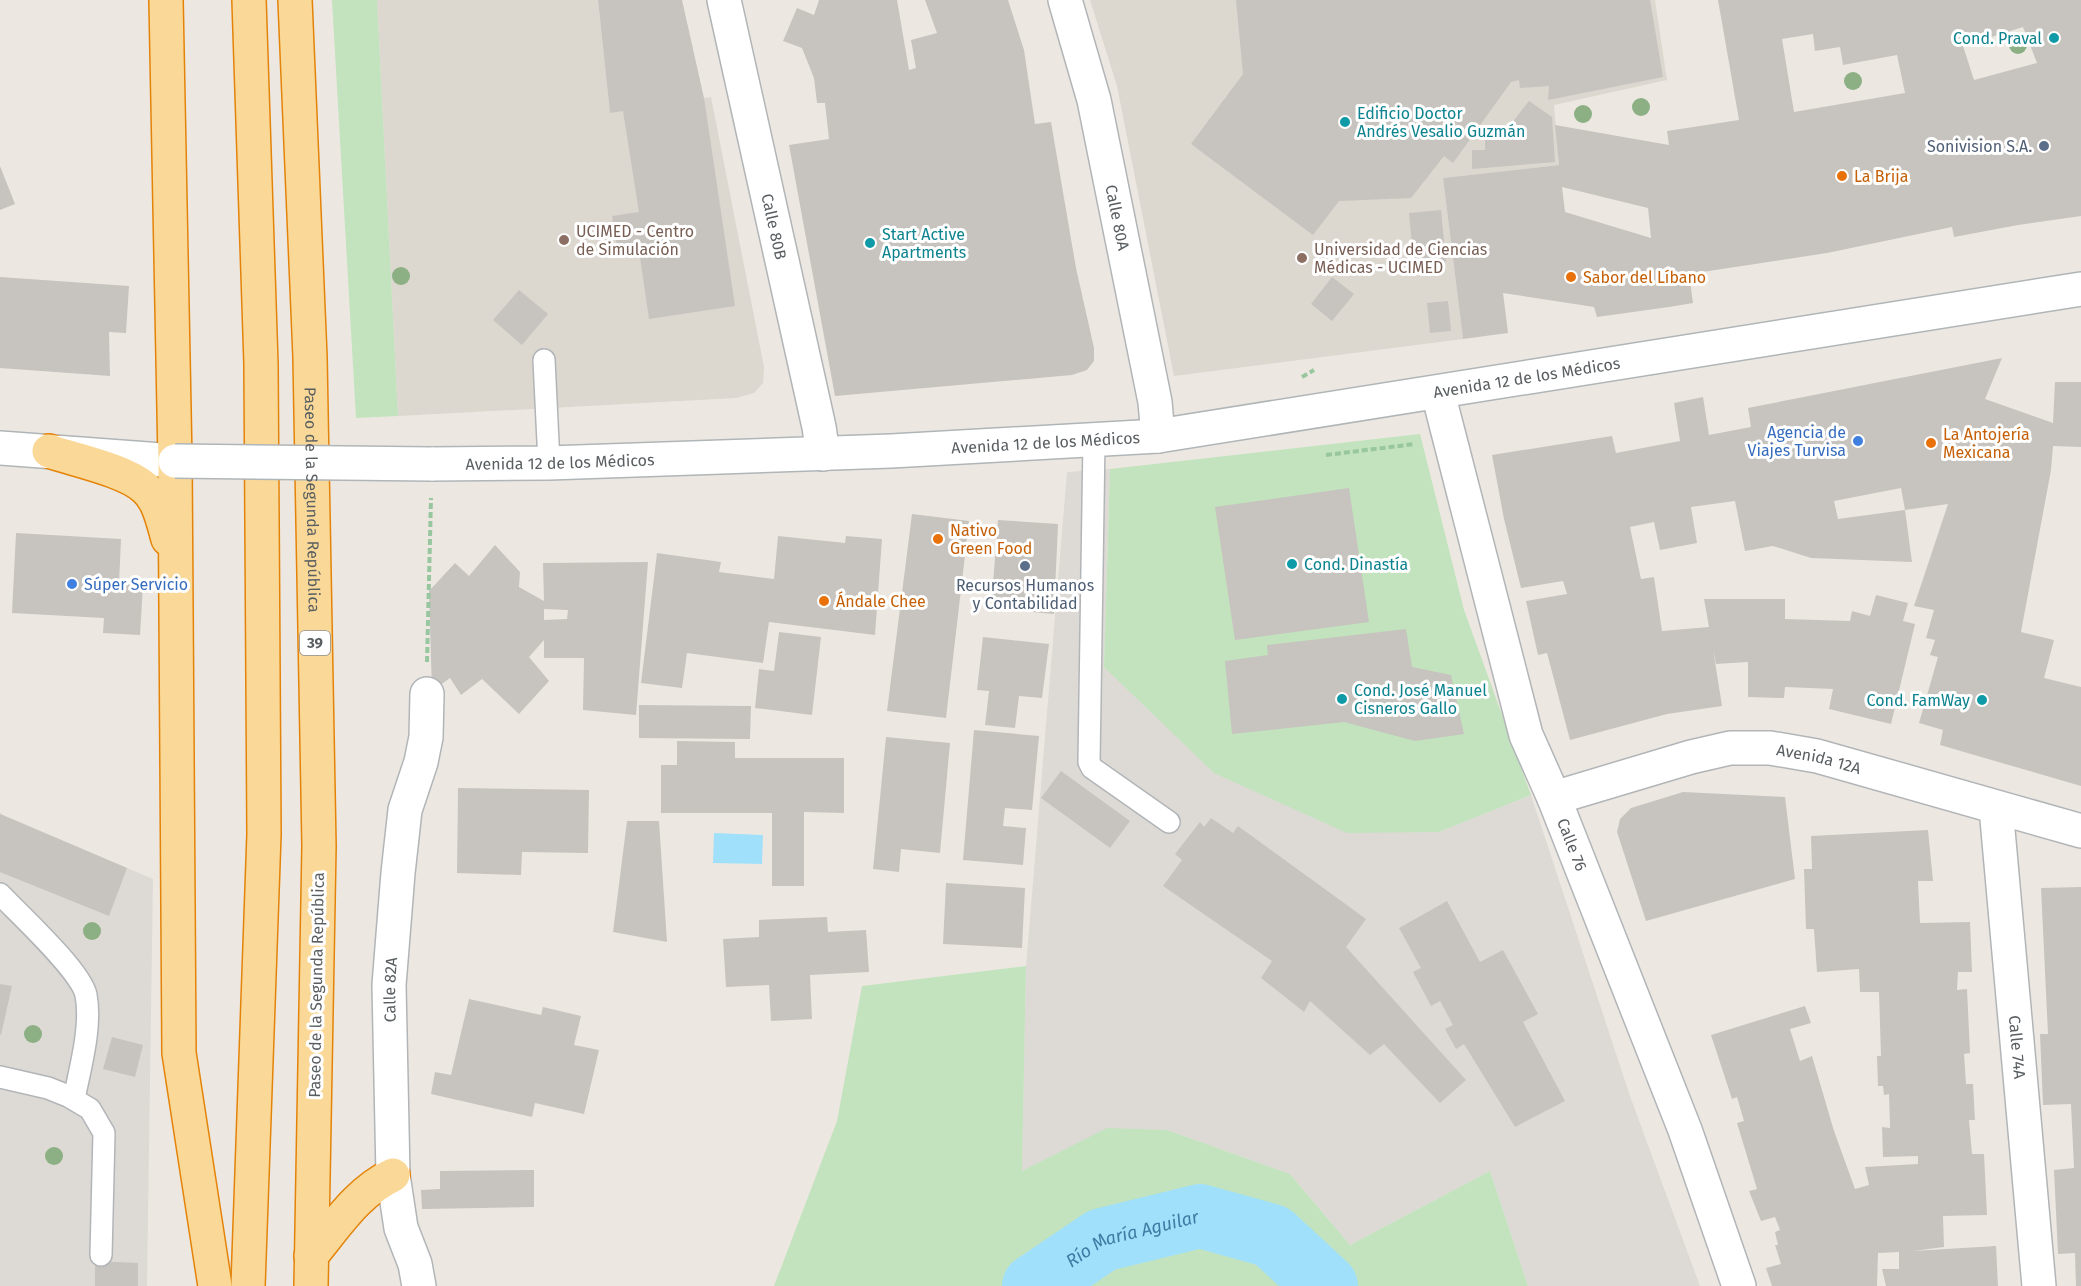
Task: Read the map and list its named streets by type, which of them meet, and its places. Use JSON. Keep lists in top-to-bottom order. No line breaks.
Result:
{"streets":{"highway":["Paseo de la Segunda República","39"],"street":["Calle 80A","Calle 80B","Avenida 12 de los Médicos","Avenida 12A","Calle 76","Calle 82A","Calle 74A"]},"crossings":[["Calle 80A","Avenida 12 de los Médicos"],["Calle 80B","Avenida 12 de los Médicos"],["Avenida 12 de los Médicos","Calle 76"],["Avenida 12A","Calle 76"],["Avenida 12A","Calle 74A"]],"water":["Río María Aguilar"],"places":["Cond. Praval","Edificio Doctor Andrés Vesalio Guzmán","Sonivision S.A.","La Brija","UCIMED - Centro de Simulación","Start Active Apartments","Universidad de Ciencias Médicas - UCIMED","Sabor del Líbano","Agencia de Viajes Turvisa","La Antojería Mexicana","Nativo Green Food","Cond. Dinastía","Recursos Humanos y Contabilidad","Súper Servicio","Ándale Chee","Cond. José Manuel Cisneros Gallo","Cond. FamWay"]}
